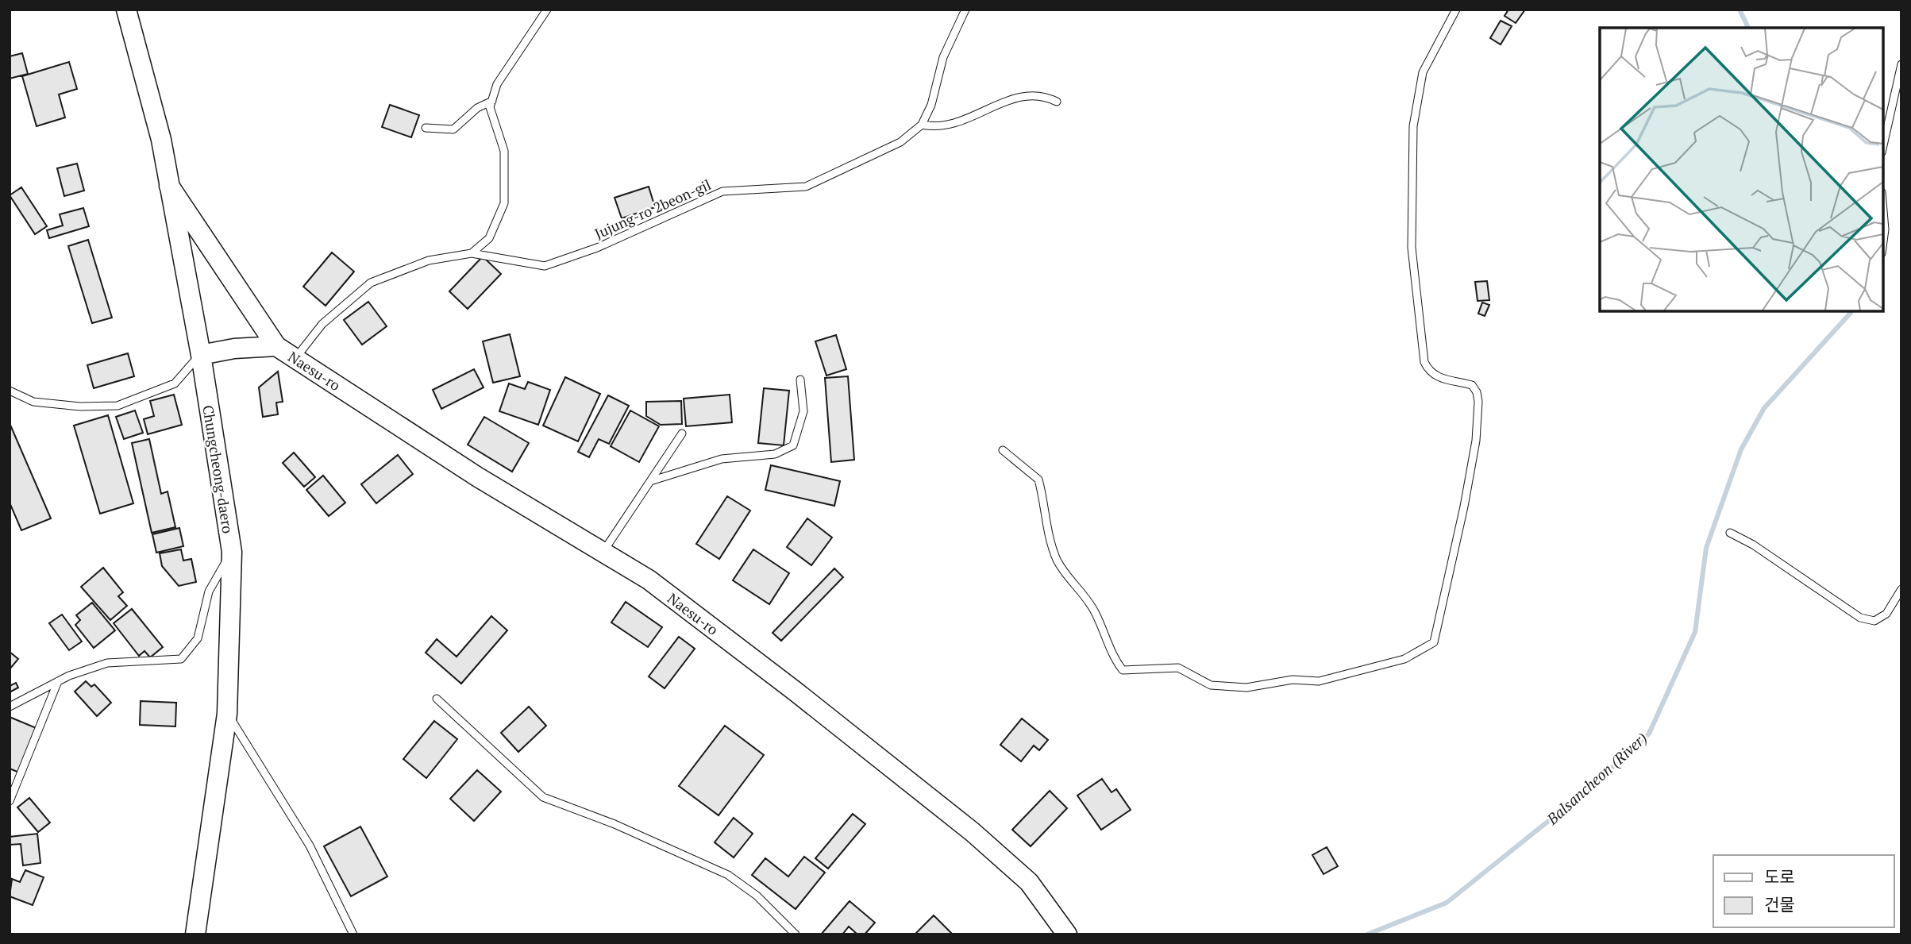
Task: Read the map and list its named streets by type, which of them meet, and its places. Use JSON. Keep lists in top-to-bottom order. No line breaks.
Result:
{"streets":{"street":["Naesu-ro","Chungcheong-daero"],"lane":["Jujung-ro 2beon-gil"]},"crossings":[["Jujung-ro 2beon-gil","Naesu-ro"]],"water":["Balsancheon (River)"],"legend":["도로","건물"]}
